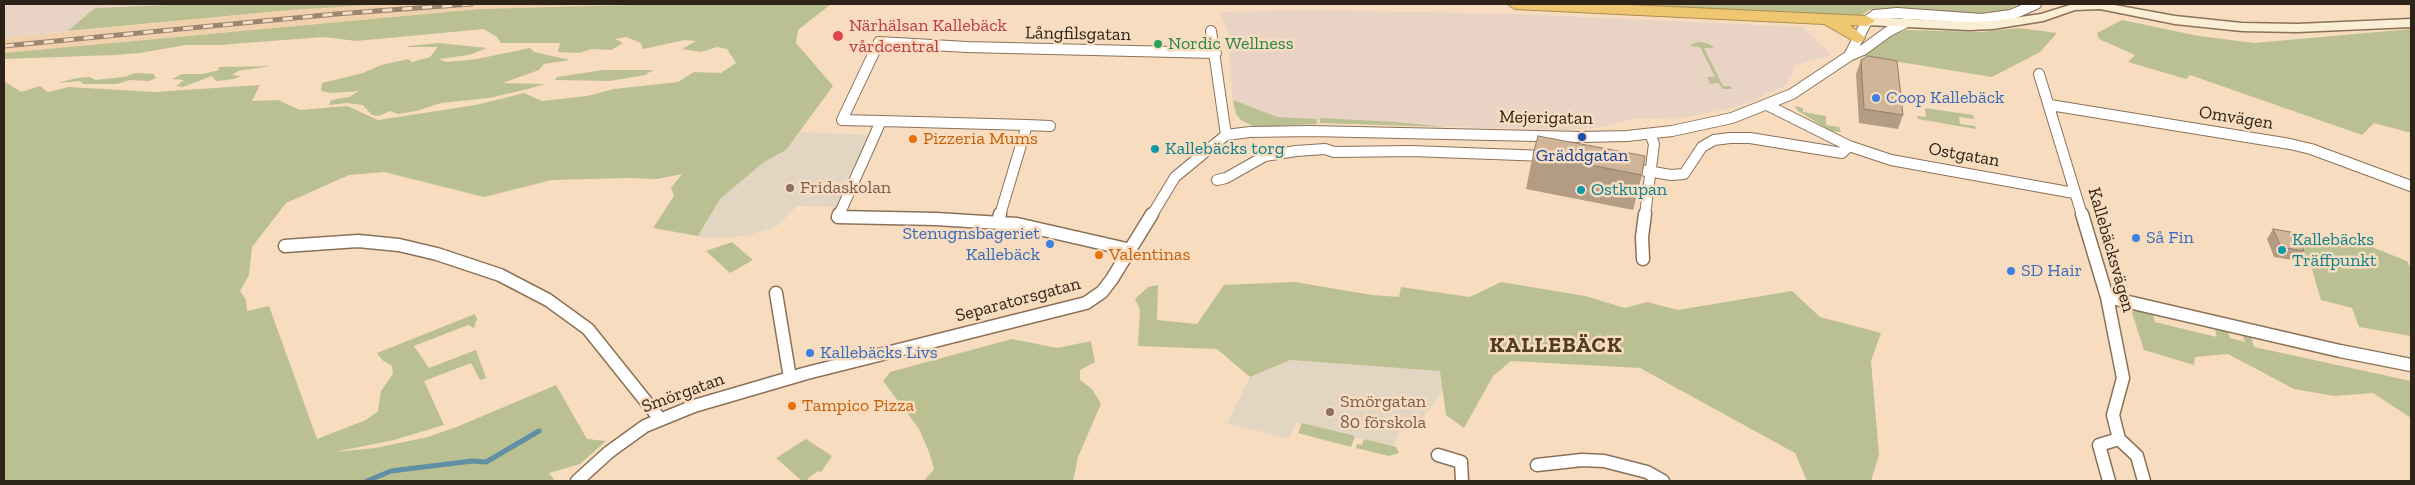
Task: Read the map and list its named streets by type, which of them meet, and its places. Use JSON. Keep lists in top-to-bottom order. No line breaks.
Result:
{"streets":{"street":["Långfilsgatan","Mejerigatan","Omvägen","Ostgatan","Kallebäcksvägen","Separatorsgatan","Smörgatan"]},"crossings":[["Mejerigatan","Ostgatan"],["Mejerigatan","Separatorsgatan"],["Omvägen","Kallebäcksvägen"],["Ostgatan","Kallebäcksvägen"],["Separatorsgatan","Smörgatan"]],"districts":["KALLEBÄCK"],"places":["Närhälsan Kallebäck vårdcentral","Nordic Wellness","Coop Kallebäck","Gräddgatan","Pizzeria Mums","Kallebäcks torg","Fridaskolan","Ostkupan","Så Fin","Stenugnsbageriet Kallebäck","Kallebäcks Träffpunkt","Valentinas","SD Hair","Kallebäcks Livs","Tampico Pizza","Smörgatan 80 förskola"]}
